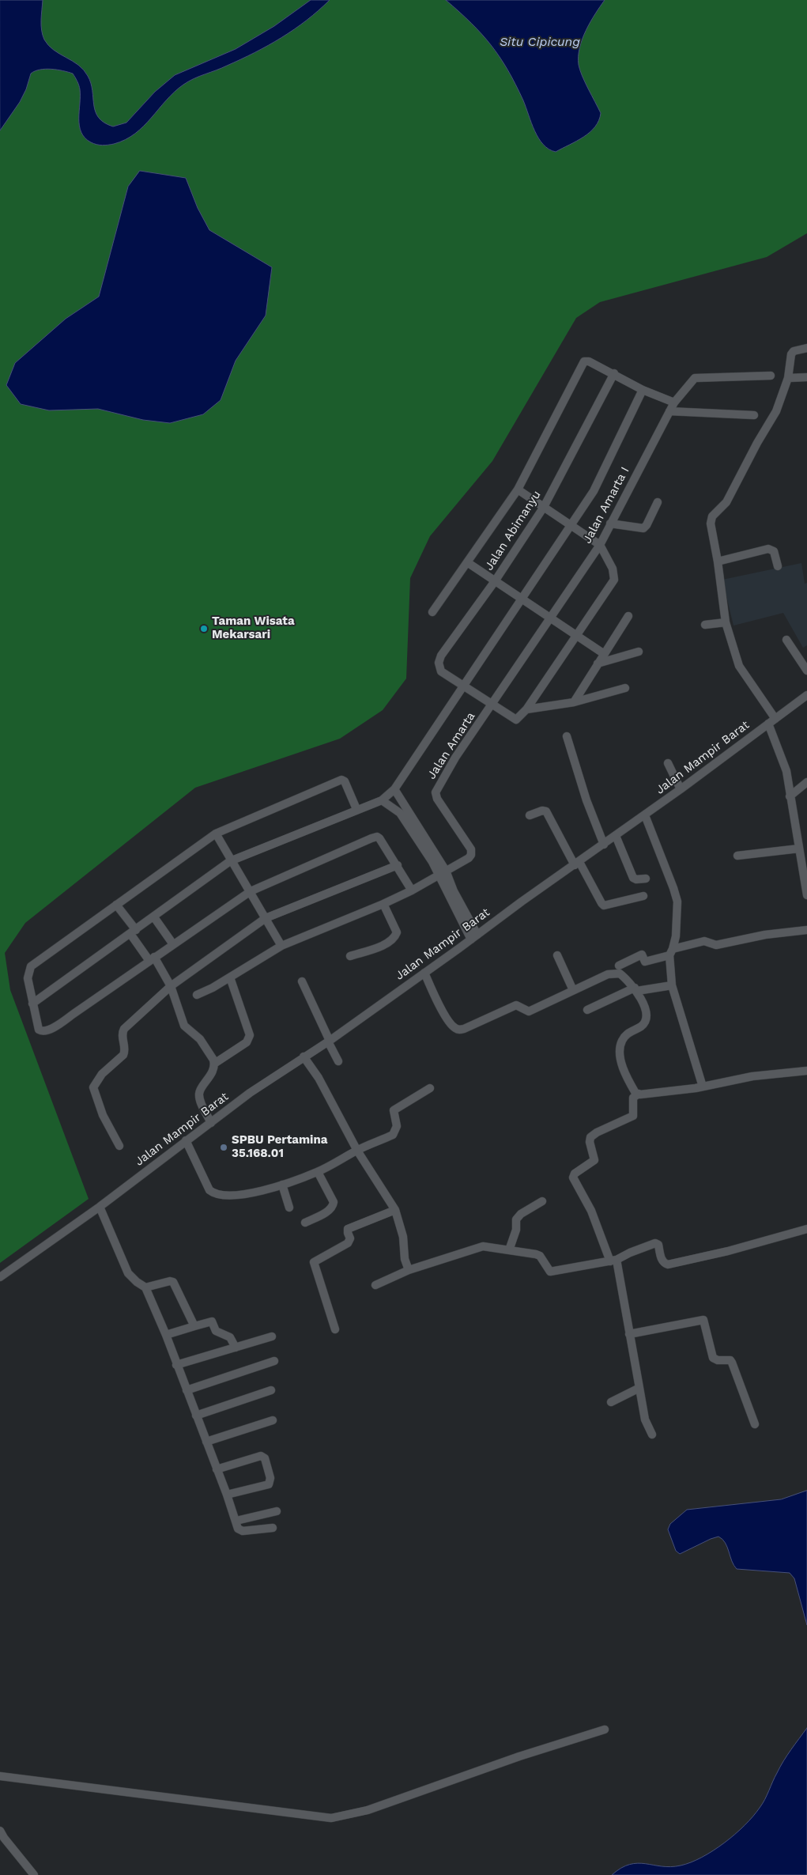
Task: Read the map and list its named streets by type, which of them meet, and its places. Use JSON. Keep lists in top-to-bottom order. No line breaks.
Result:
{"streets":{"street":["Jalan Amarta I","Jalan Abimanyu","Jalan Amarta","Jalan Mampir Barat"]},"crossings":[["Jalan Amarta I","Jalan Abimanyu"],["Jalan Amarta I","Jalan Amarta"],["Jalan Abimanyu","Jalan Amarta"]],"water":["Situ Cipicung"],"places":["Taman Wisata Mekarsari","SPBU Pertamina 35.168.01"]}
